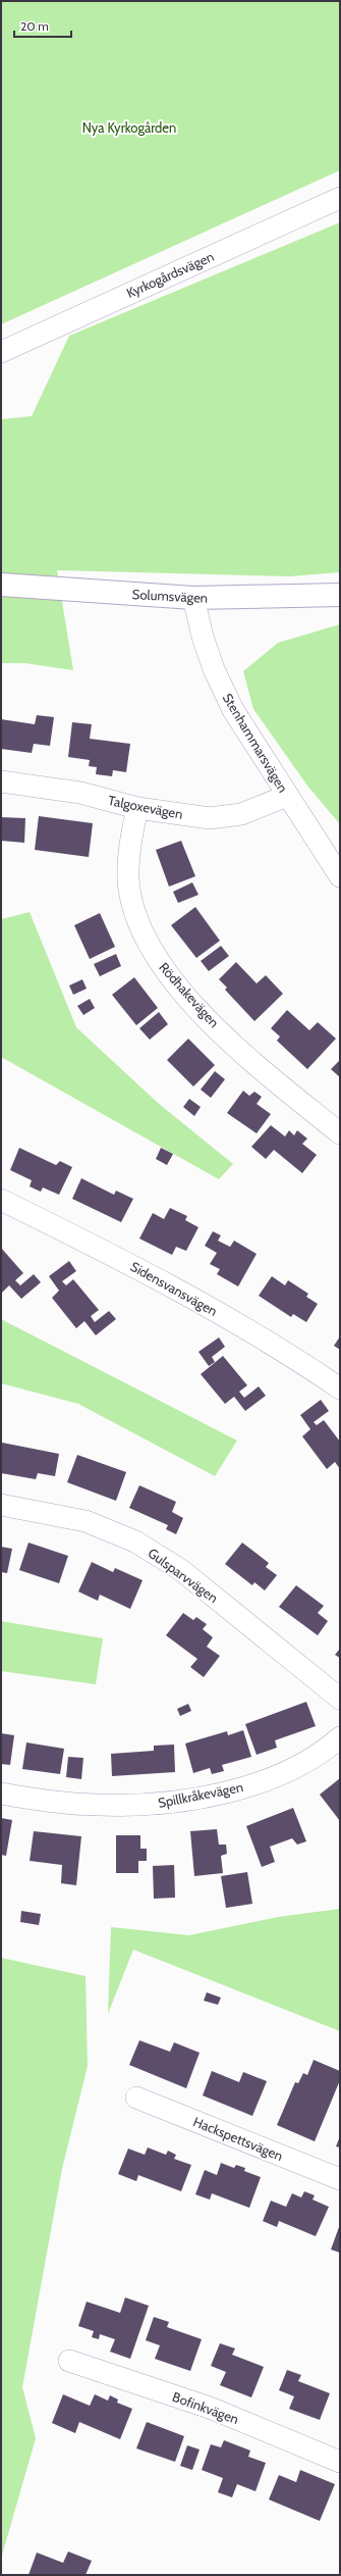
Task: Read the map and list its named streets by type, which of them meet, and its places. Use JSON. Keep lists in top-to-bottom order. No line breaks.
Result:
{"streets":{"main road":["Solumsvägen"],"street":["Kyrkogårdsvägen","Stenhammarsvägen","Talgoxevägen","Rödhakevägen","Sidensvansvägen","Gulsparvvägen","Spillkråkevägen","Hackspettsvägen","Bofinkvägen"]},"crossings":[["Solumsvägen","Stenhammarsvägen"],["Stenhammarsvägen","Talgoxevägen"],["Talgoxevägen","Rödhakevägen"]],"parks":["Nya Kyrkogården"],"scale_bar":"20 m"}
